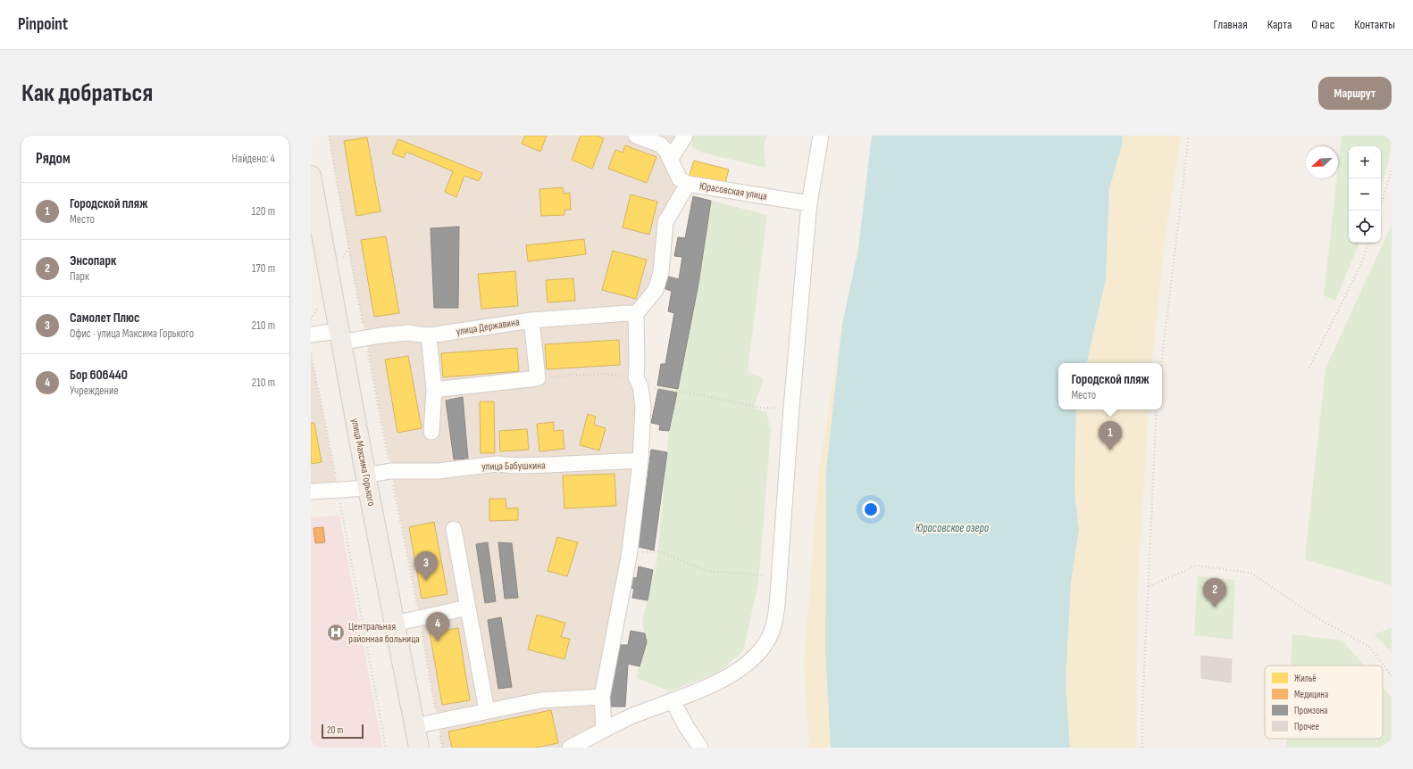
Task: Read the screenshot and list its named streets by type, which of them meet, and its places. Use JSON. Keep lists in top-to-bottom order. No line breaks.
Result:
{"streets":{"main road":["улица Максима Горького"],"street":["Юрасовская улица","улица Державина","улица Бабушкина"]},"crossings":[["улица Державина","улица Максима Горького"],["улица Максима Горького","улица Бабушкина"]],"water":["Юрасовское озеро"],"places":{"hospital":["Центральная районная больница"]},"legend":["Жильё","Медицина","Промзона","Прочее"],"scale_bar":"20 m","north":"bottom left","page":{"header":"Pinpoint","nav":["Главная","Карта","О нас","Контакты"],"buttons":"Маршрут","title":"Как добраться","heading":["Рядом","Найдено: 4"],"map_buttons":["+","−"],"list":[{"mark":"1","name":"Городской пляж","note":"Место","value":"120 m"},{"mark":"2","name":"Энсопарк","note":"Парк","value":"170 m"},{"mark":"3","name":"Самолет Плюс","note":"Офис · улица Максима Горького","value":"210 m"},{"mark":"4","name":"Бор 606440","note":"Учреждение","value":"210 m"}],"popup":["Городской пляж","Место"],"pins":["1","3","2","4"],"scale":"20 m"}}
